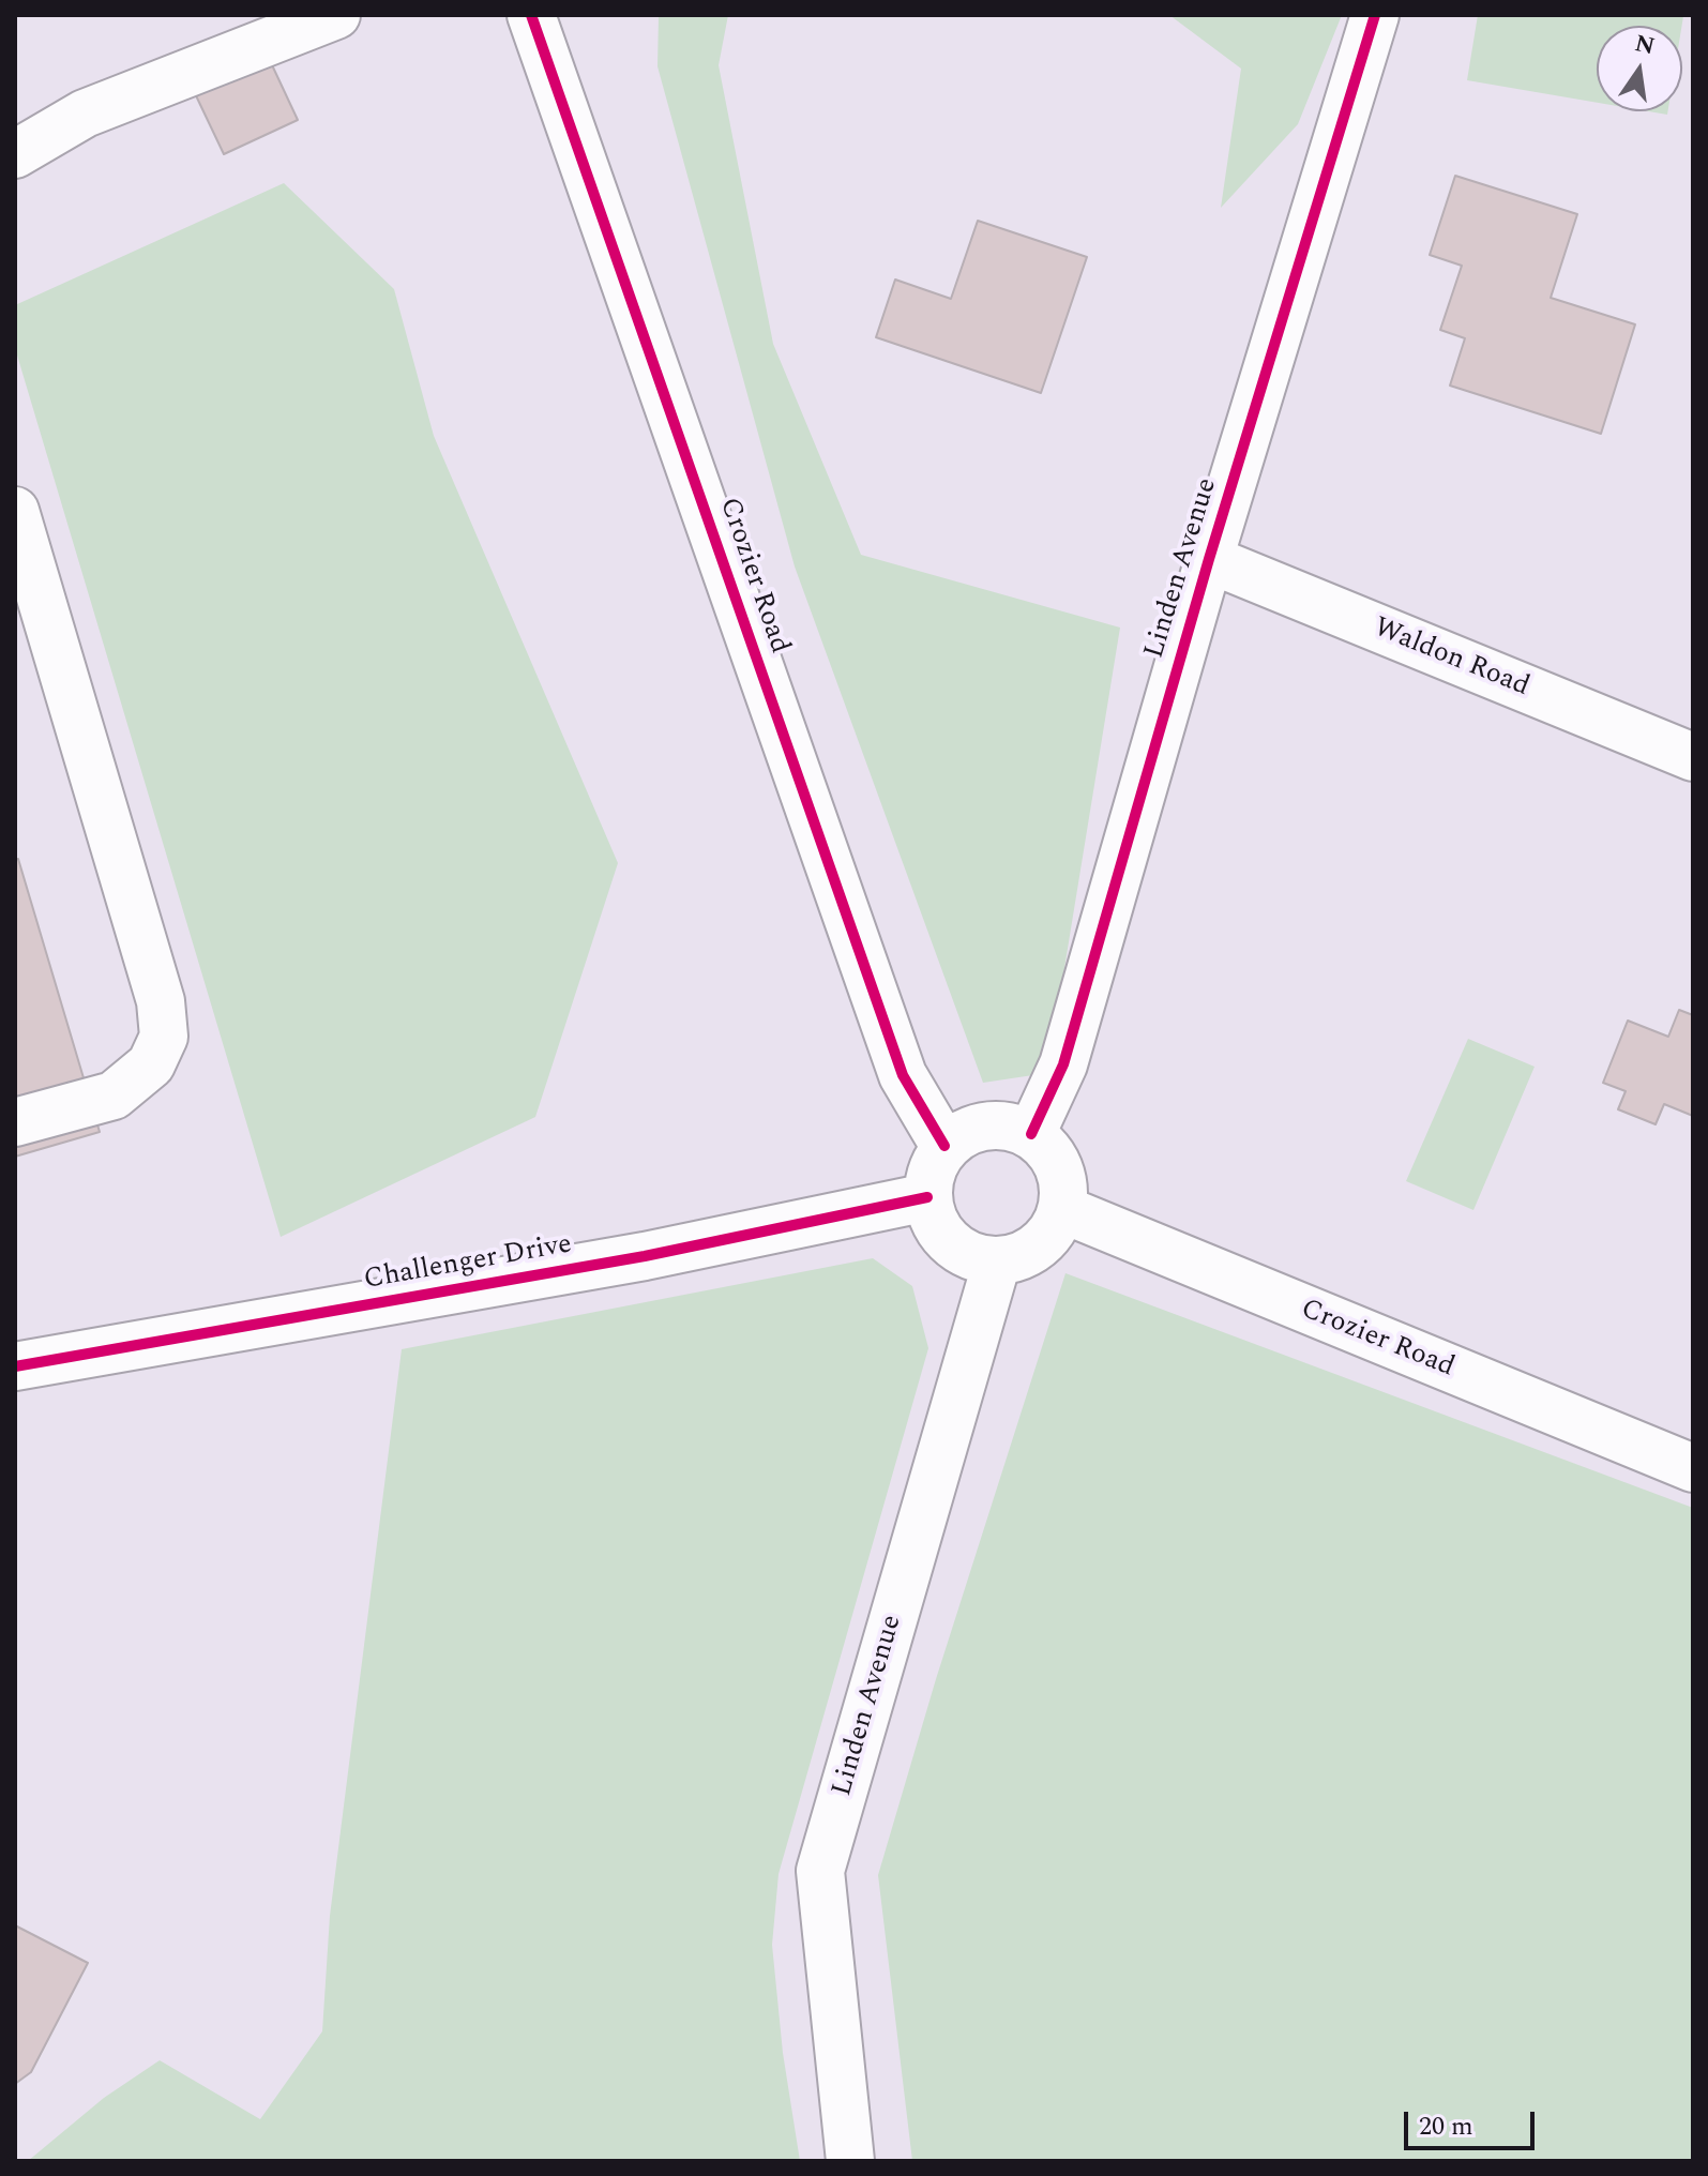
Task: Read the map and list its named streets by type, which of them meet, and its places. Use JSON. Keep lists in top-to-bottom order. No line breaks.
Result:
{"streets":{"street":["Linden Avenue","Crozier Road","Waldon Road","Challenger Drive"]},"crossings":[["Linden Avenue","Crozier Road"],["Linden Avenue","Waldon Road"],["Linden Avenue","Challenger Drive"],["Crozier Road","Challenger Drive"]],"scale_bar":"20 m","north":"top"}
